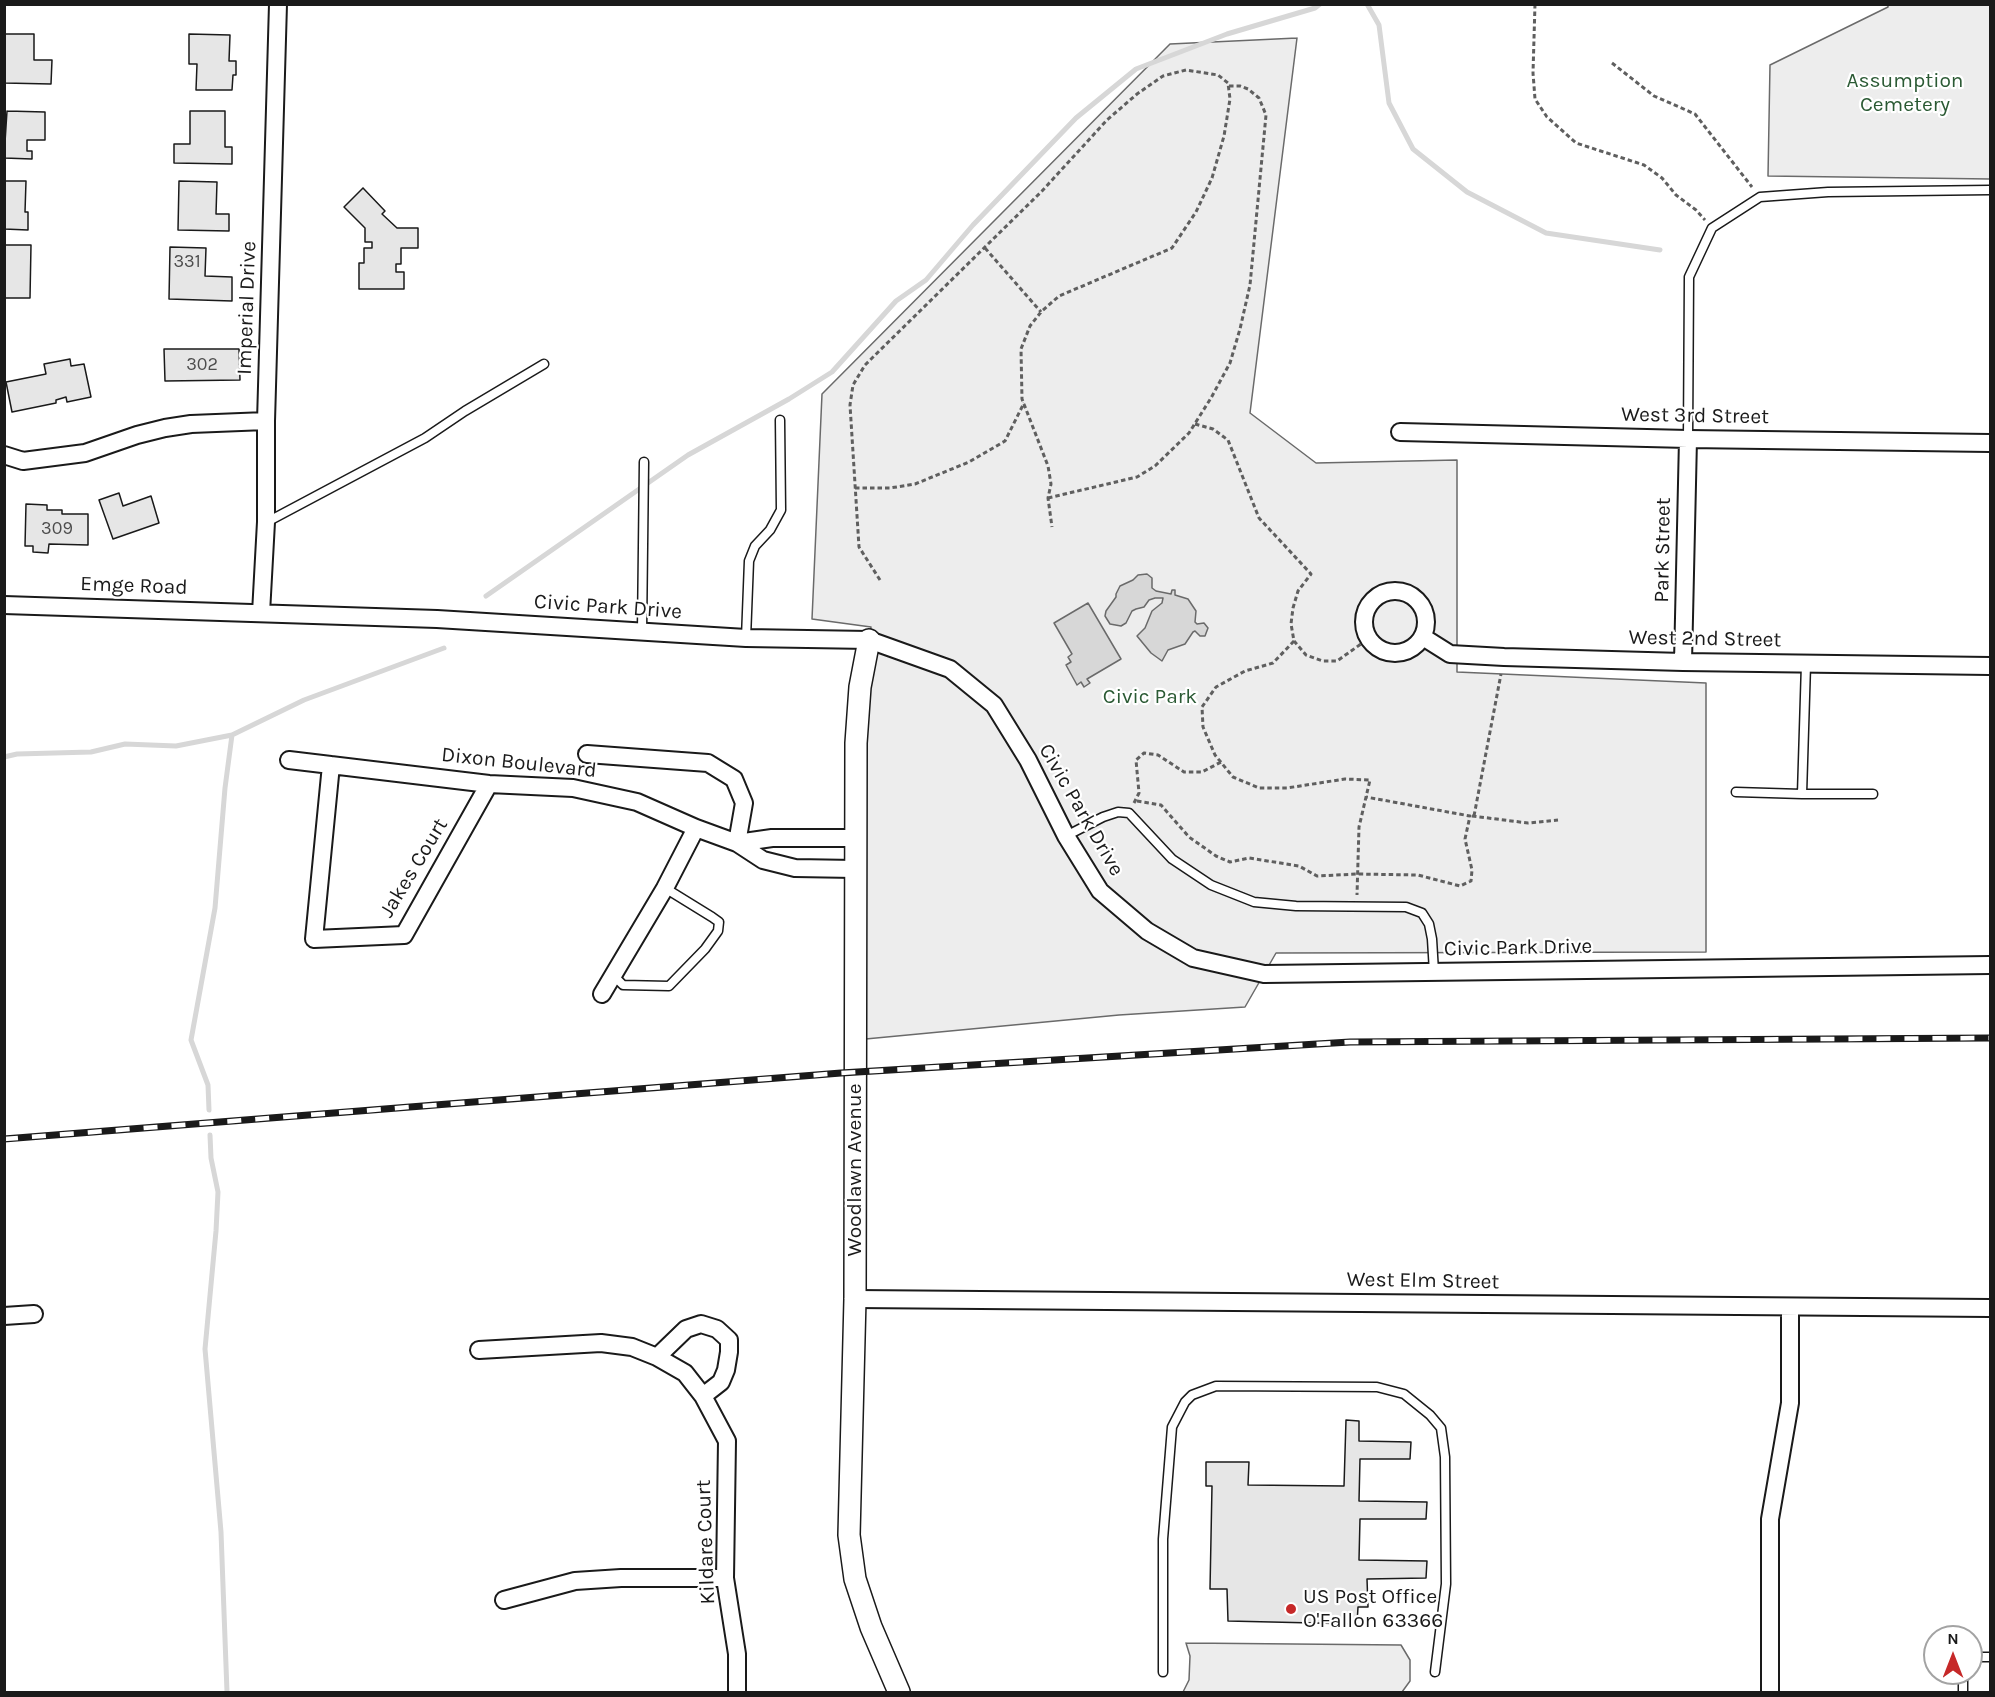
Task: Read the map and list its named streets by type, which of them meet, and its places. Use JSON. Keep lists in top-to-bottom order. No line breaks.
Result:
{"streets":{"street":["Imperial Drive","West 3rd Street","Park Street","Emge Road","Civic Park Drive","West 2nd Street","Dixon Boulevard","Jakes Court","Woodlawn Avenue","West Elm Street","Kildare Court"]},"crossings":[["Imperial Drive","Emge Road"],["Imperial Drive","Civic Park Drive"],["West 3rd Street","Park Street"],["Park Street","West 2nd Street"],["Emge Road","Civic Park Drive"],["Civic Park Drive","Woodlawn Avenue"],["Dixon Boulevard","Jakes Court"],["Dixon Boulevard","Woodlawn Avenue"],["Woodlawn Avenue","West Elm Street"]],"parks":["Assumption Cemetery","Civic Park"],"places":["US Post Office O'Fallon 63366"],"house_numbers":["331","302","309"],"north":"top"}
